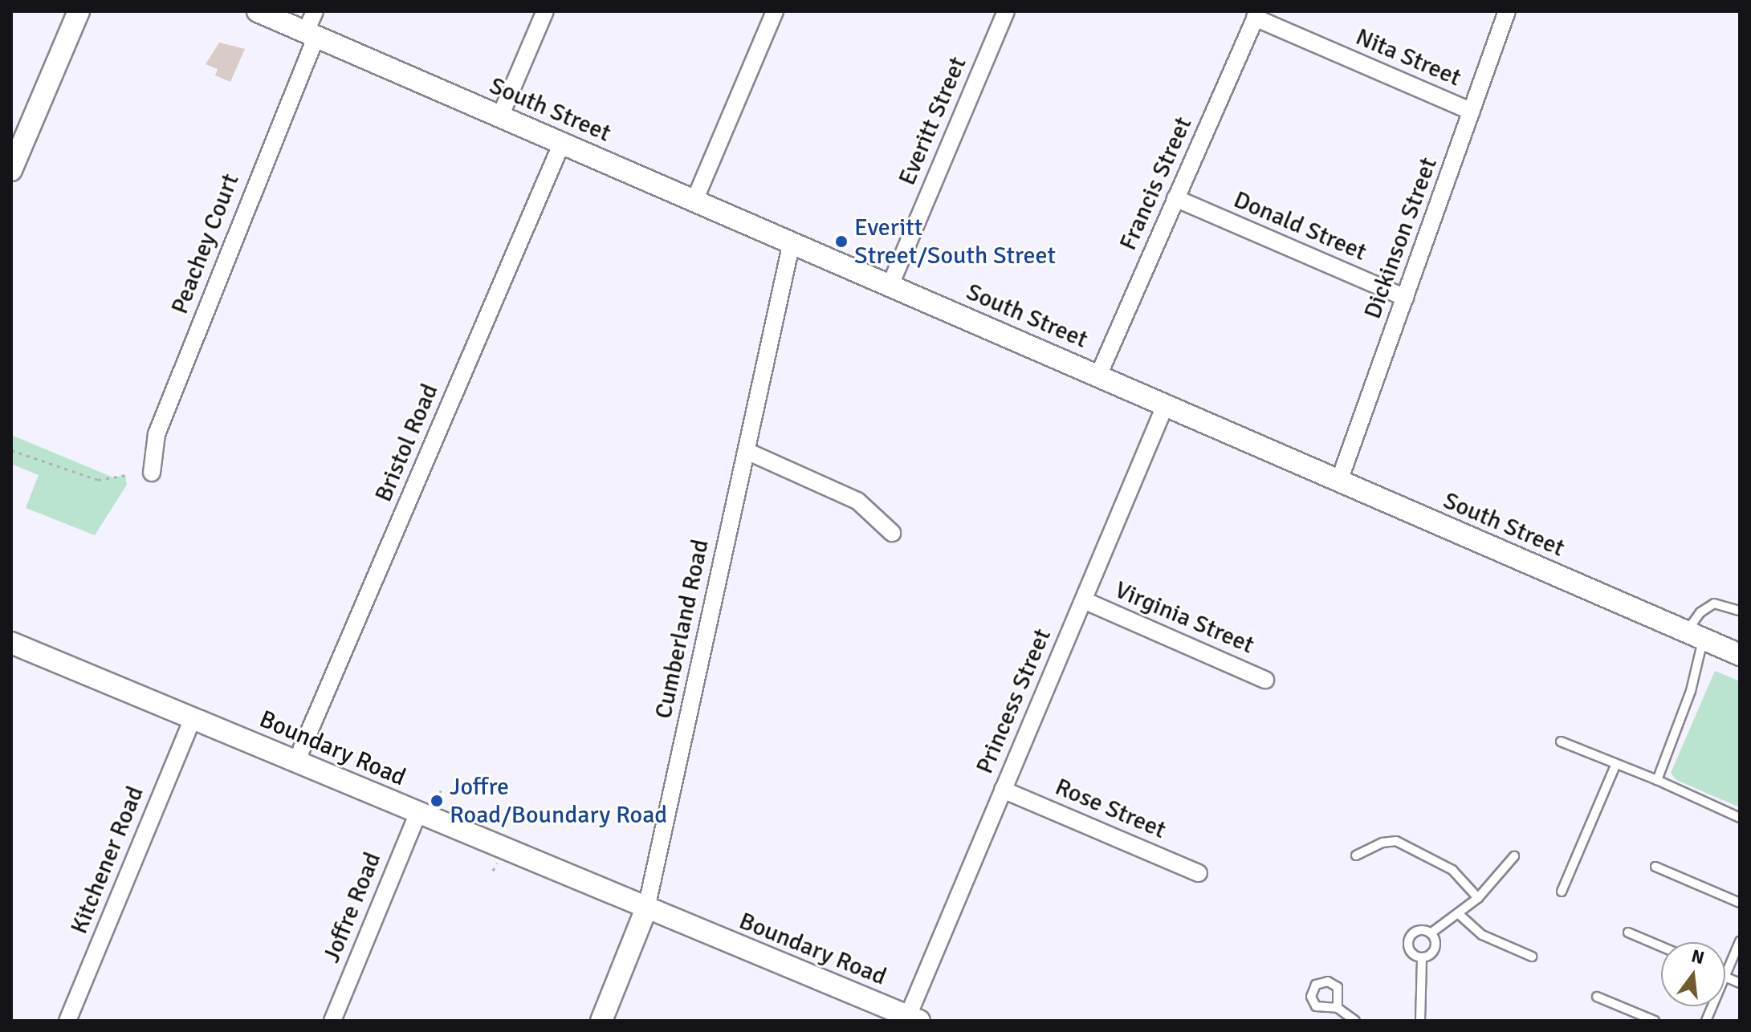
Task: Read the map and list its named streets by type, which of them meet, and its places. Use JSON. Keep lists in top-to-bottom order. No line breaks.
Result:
{"streets":{"street":["Nita Street","South Street","Everitt Street","Francis Street","Donald Street","Dickinson Street","Peachey Court","Bristol Road","Virginia Street","Cumberland Road","Princess Street","Boundary Road","Rose Street","Kitchener Road","Joffre Road"]},"crossings":[["Nita Street","Francis Street"],["Nita Street","Dickinson Street"],["South Street","Everitt Street"],["South Street","Francis Street"],["South Street","Dickinson Street"],["South Street","Peachey Court"],["South Street","Bristol Road"],["South Street","Cumberland Road"],["South Street","Princess Street"],["Francis Street","Donald Street"],["Donald Street","Dickinson Street"],["Bristol Road","Boundary Road"],["Virginia Street","Princess Street"],["Cumberland Road","Boundary Road"],["Princess Street","Boundary Road"],["Princess Street","Rose Street"],["Boundary Road","Kitchener Road"],["Boundary Road","Joffre Road"]],"places":["Everitt Street/South Street","Joffre Road/Boundary Road"],"north":"top"}
